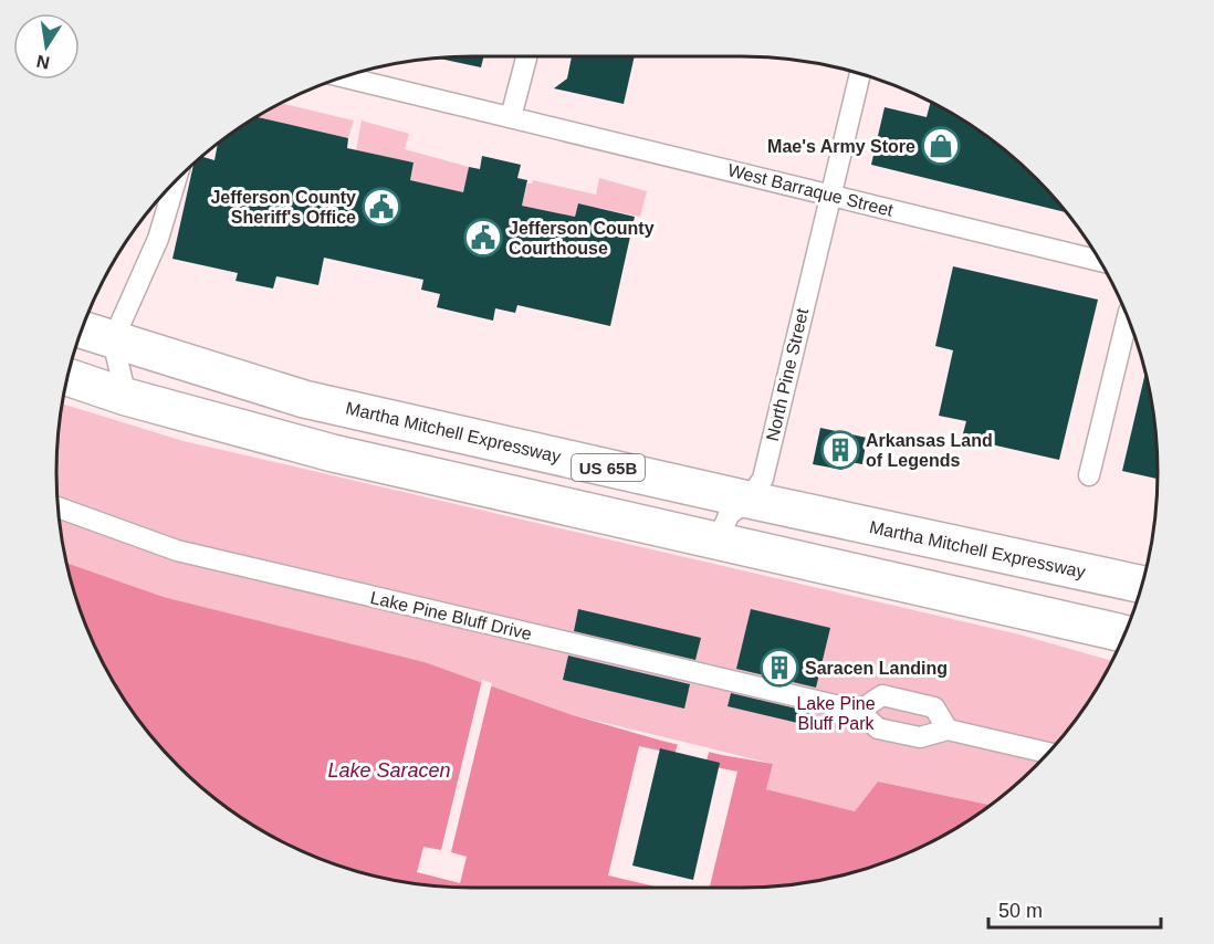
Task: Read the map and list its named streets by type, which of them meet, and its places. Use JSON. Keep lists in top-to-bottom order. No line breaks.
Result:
{"streets":{"highway":["Martha Mitchell Expressway","US 65B"],"street":["West Barraque Street","North Pine Street","Lake Pine Bluff Drive"]},"crossings":[["West Barraque Street","North Pine Street"],["North Pine Street","Martha Mitchell Expressway"],["North Pine Street","US 65B"]],"water":["Lake Saracen"],"parks":["Lake Pine Bluff Park"],"places":{"shop":["Mae's Army Store"],"public building":["Jefferson County Sheriff's Office","Jefferson County Courthouse"],"building":["Arkansas Land of Legends","Saracen Landing"]},"scale_bar":"50 m","north":"bottom"}
